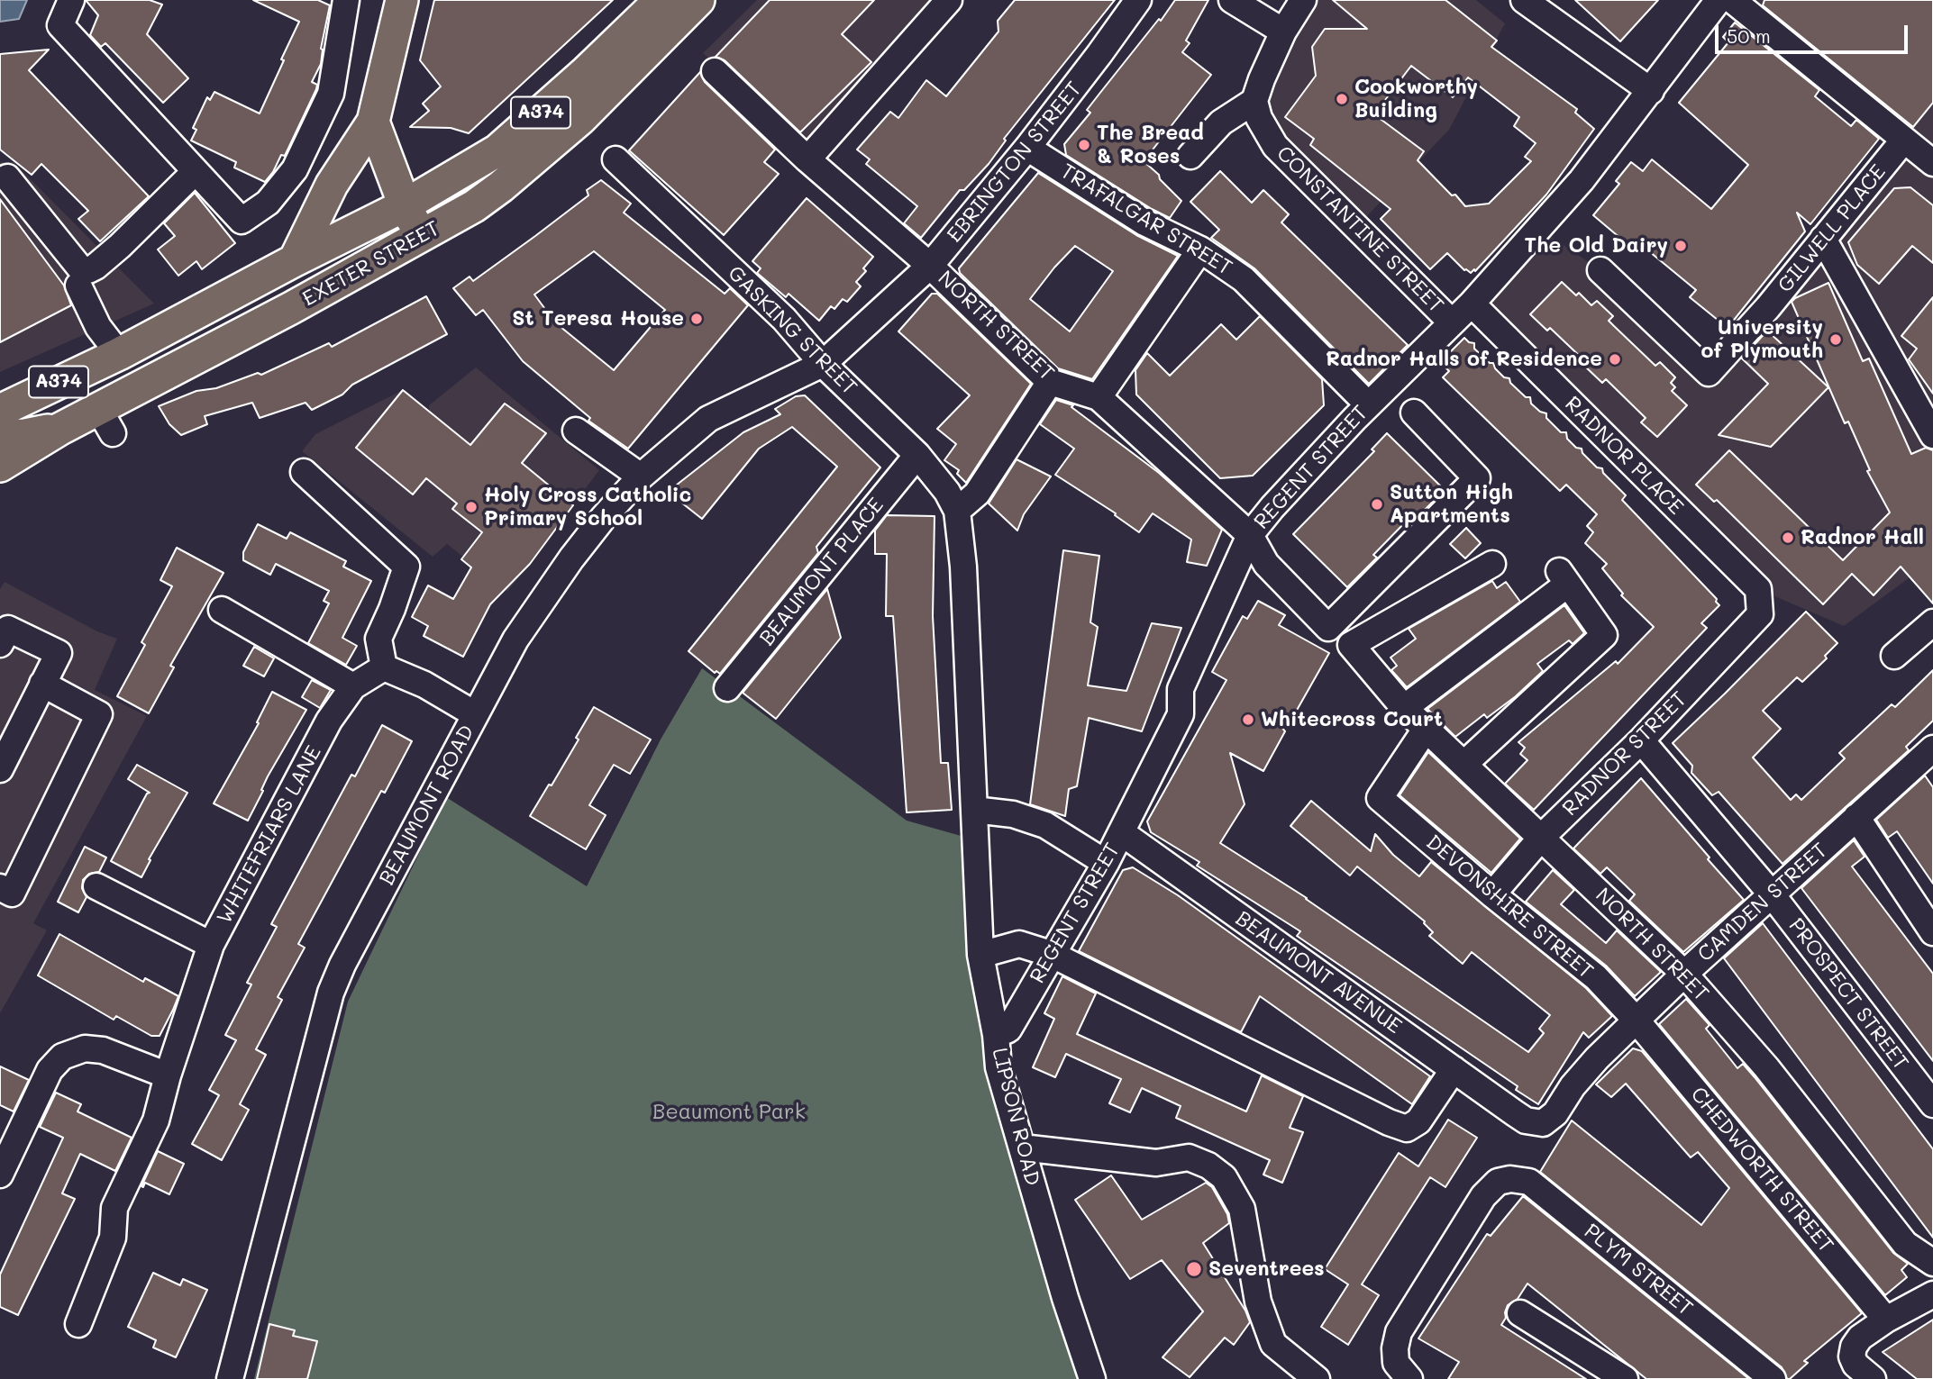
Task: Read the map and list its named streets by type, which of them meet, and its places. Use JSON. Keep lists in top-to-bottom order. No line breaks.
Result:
{"streets":{"main road":["A374","EXETER STREET"],"street":["EBRINGTON STREET","TRAFALGAR STREET","GILWELL PLACE","CONSTANTINE STREET","NORTH STREET","GASKING STREET","RADNOR PLACE","REGENT STREET","BEAUMONT PLACE","RADNOR STREET","BEAUMONT ROAD","WHITEFRIARS LANE","CAMDEN STREET","DEVONSHIRE STREET","BEAUMONT AVENUE","PROSPECT STREET","LIPSON ROAD","CHEDWORTH STREET","PLYM STREET"]},"crossings":[["EBRINGTON STREET","TRAFALGAR STREET"],["EBRINGTON STREET","NORTH STREET"],["EBRINGTON STREET","GASKING STREET"],["EBRINGTON STREET","BEAUMONT ROAD"],["TRAFALGAR STREET","REGENT STREET"],["CONSTANTINE STREET","REGENT STREET"],["NORTH STREET","REGENT STREET"],["NORTH STREET","RADNOR STREET"],["NORTH STREET","CAMDEN STREET"],["NORTH STREET","DEVONSHIRE STREET"],["GASKING STREET","BEAUMONT PLACE"],["GASKING STREET","BEAUMONT ROAD"],["GASKING STREET","LIPSON ROAD"],["RADNOR PLACE","REGENT STREET"],["RADNOR PLACE","RADNOR STREET"],["REGENT STREET","BEAUMONT AVENUE"],["REGENT STREET","LIPSON ROAD"],["RADNOR STREET","DEVONSHIRE STREET"],["RADNOR STREET","PROSPECT STREET"],["CAMDEN STREET","DEVONSHIRE STREET"],["CAMDEN STREET","BEAUMONT AVENUE"],["CAMDEN STREET","PROSPECT STREET"],["CAMDEN STREET","CHEDWORTH STREET"],["DEVONSHIRE STREET","CHEDWORTH STREET"]],"parks":["Beaumont Park"],"places":["Cookworthy Building","The Bread & Roses","The Old Dairy","St Teresa House","University of Plymouth","Radnor Halls of Residence","Sutton High Apartments","Holy Cross Catholic Primary School","Radnor Hall","Whitecross Court","Seventrees"],"scale_bar":"50 m"}
